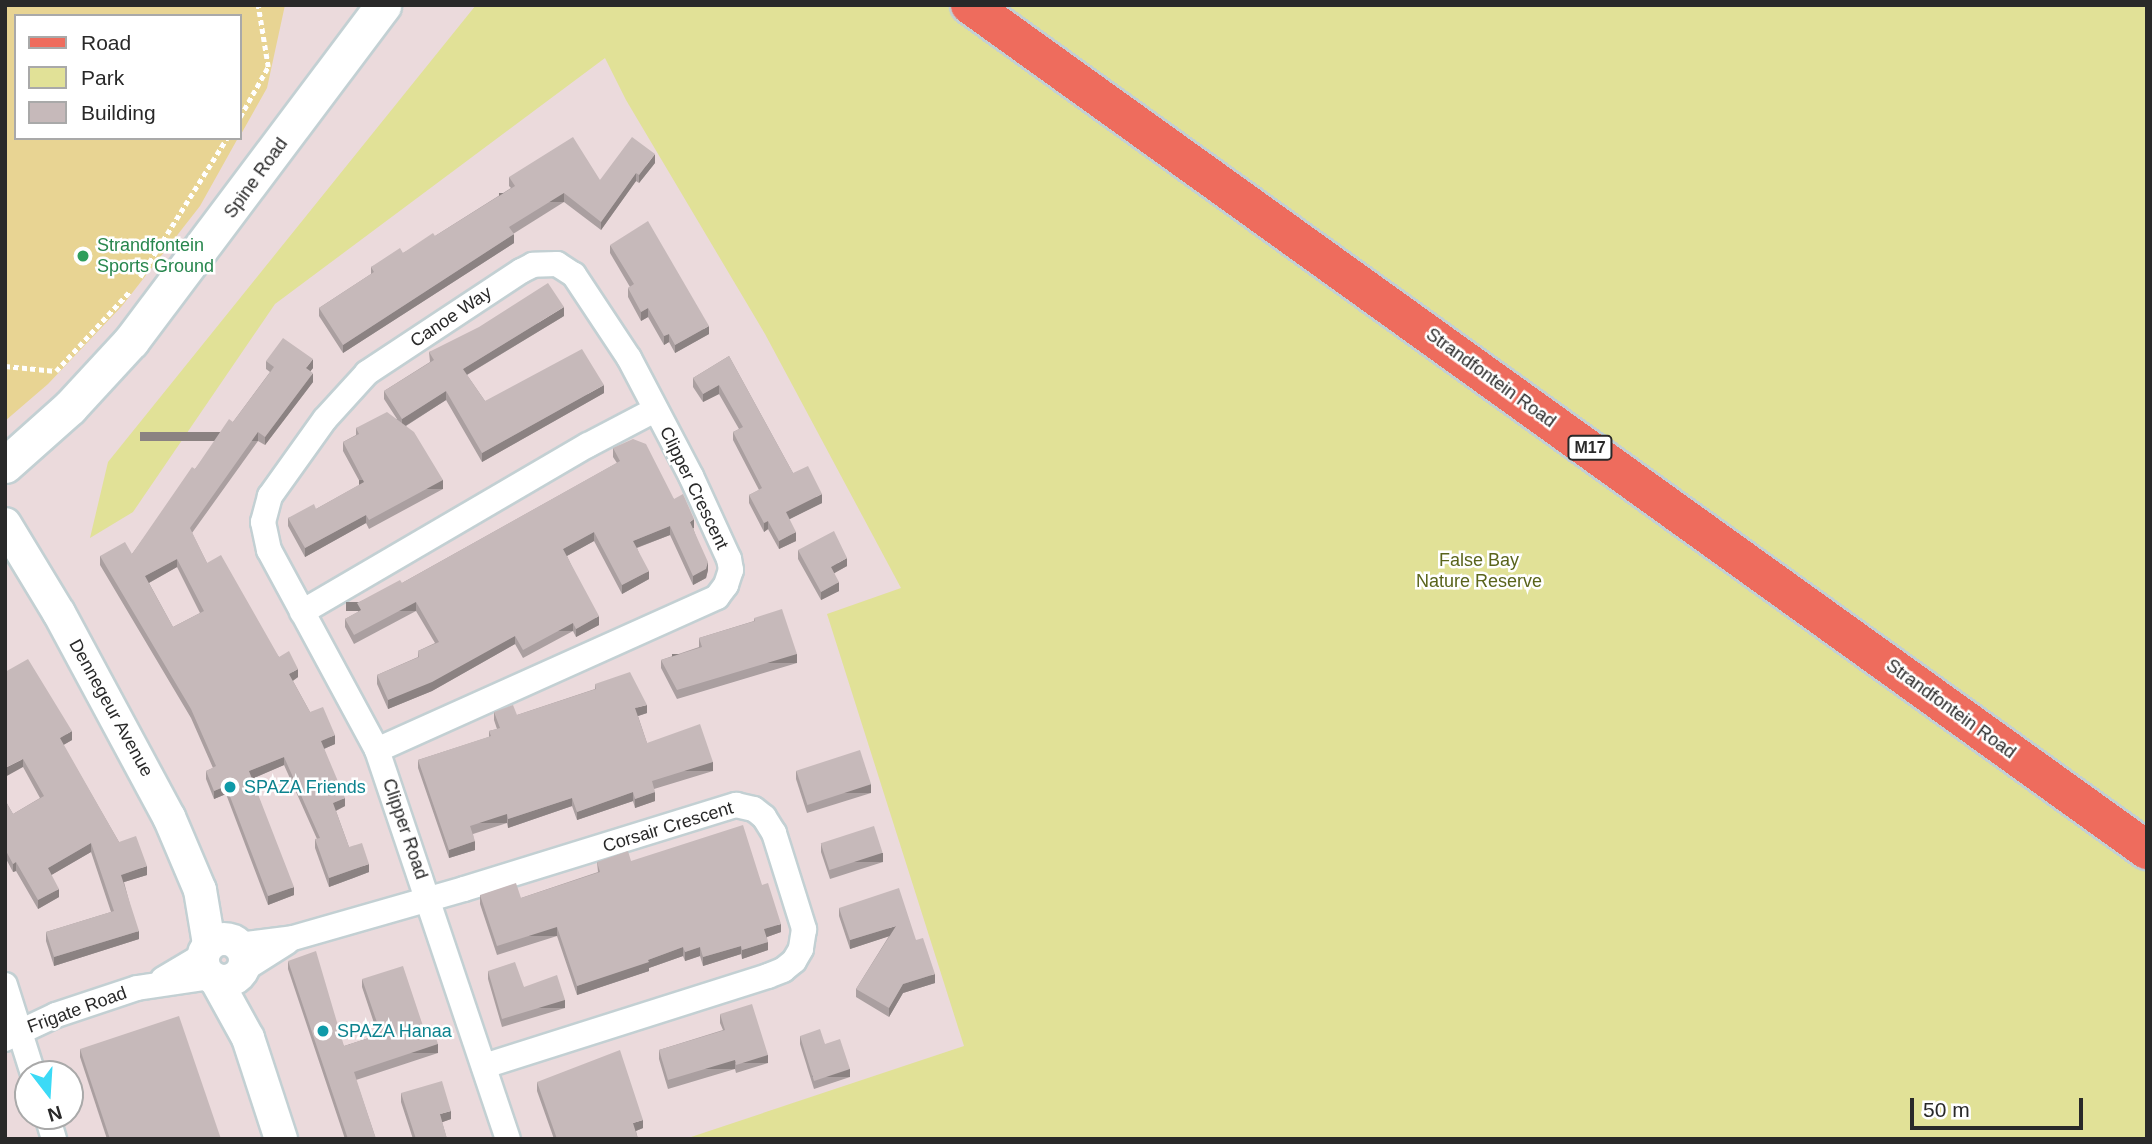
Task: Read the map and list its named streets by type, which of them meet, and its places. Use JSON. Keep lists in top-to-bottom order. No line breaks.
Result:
{"streets":{"main road":["Spine Road","Strandfontein Road","M17"],"street":["Canoe Way","Clipper Crescent","Dennegeur Avenue","Corsair Crescent","Clipper Road","Frigate Road"]},"crossings":[["Canoe Way","Clipper Crescent"],["Canoe Way","Clipper Road"],["Clipper Crescent","Clipper Road"],["Dennegeur Avenue","Frigate Road"],["Corsair Crescent","Clipper Road"],["Corsair Crescent","Frigate Road"],["Clipper Road","Frigate Road"]],"parks":["False Bay Nature Reserve"],"places":["Strandfontein Sports Ground","SPAZA Friends","SPAZA Hanaa"],"legend":["Road","Park","Building"],"scale_bar":"50 m","north":"bottom"}
